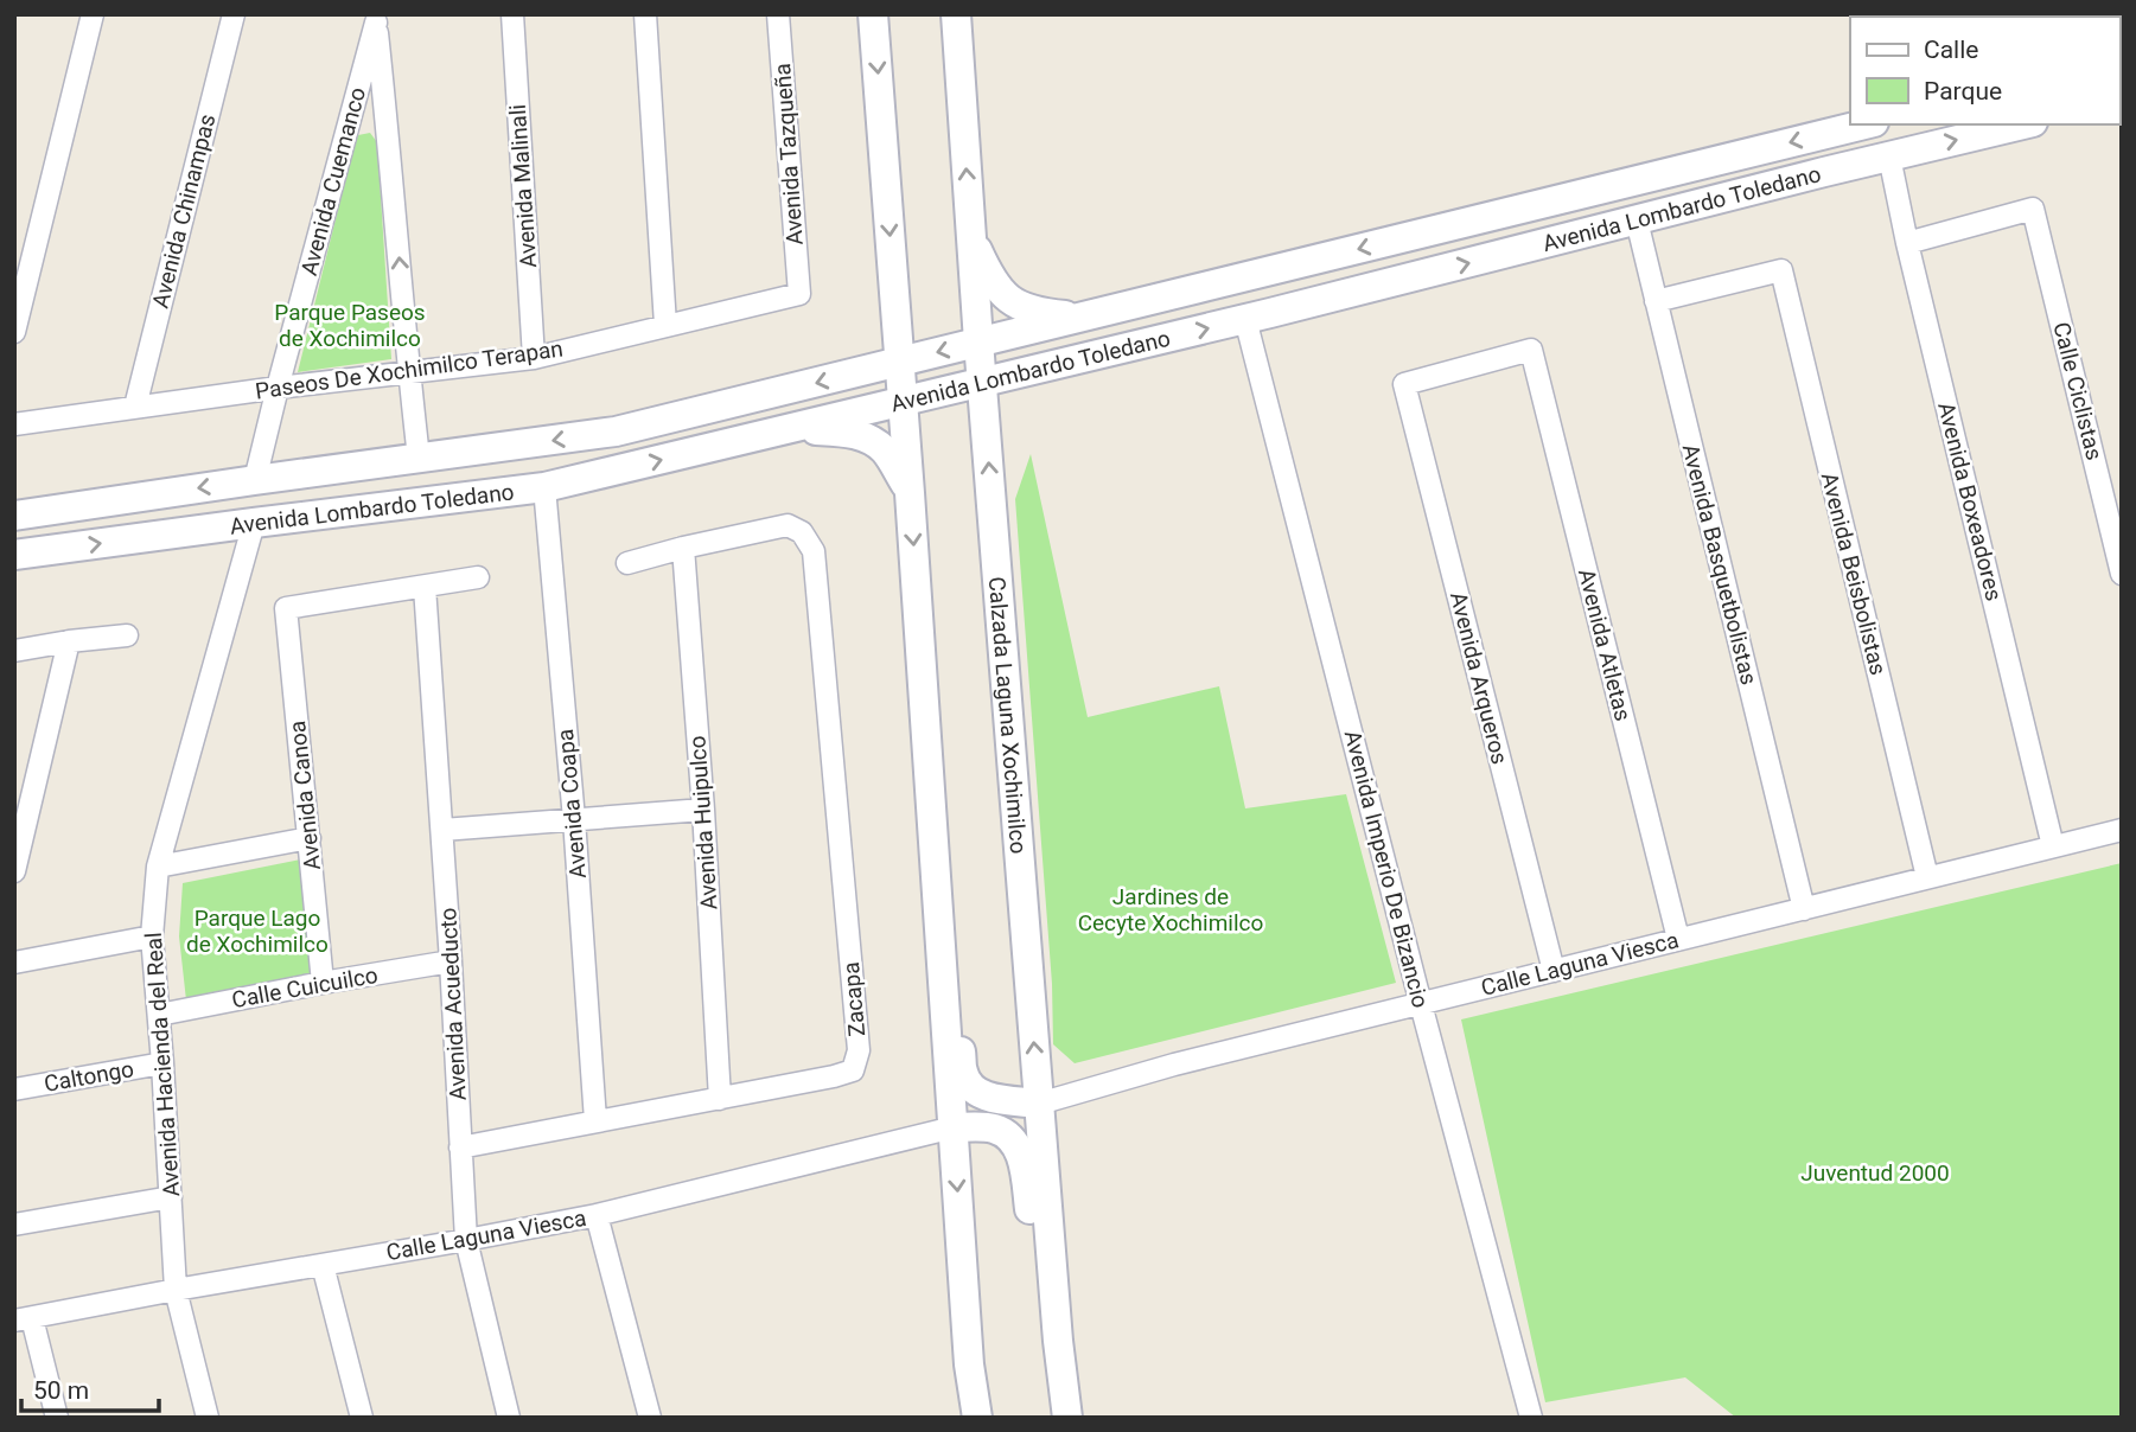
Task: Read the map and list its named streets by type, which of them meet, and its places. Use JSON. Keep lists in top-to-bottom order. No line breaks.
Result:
{"streets":{"main road":["Avenida Lombardo Toledano","Calzada Laguna Xochimilco"],"street":["Avenida Tazqueña","Avenida Cuemanco","Avenida Malinali","Avenida Chinampas","Paseos De Xochimilco Terapan","Calle Ciclistas","Avenida Boxeadores","Avenida Basquetbolistas","Avenida Beisbolistas","Avenida Atletas","Avenida Arqueros","Avenida Canoa","Avenida Coapa","Avenida Huipulco","Avenida Imperio De Bizancio","Calle Laguna Viesca","Calle Cuicuilco","Zacapa","Avenida Acueducto","Avenida Hacienda del Real","Caltongo"]},"crossings":[["Avenida Tazqueña","Paseos De Xochimilco Terapan"],["Avenida Cuemanco","Avenida Lombardo Toledano"],["Avenida Cuemanco","Paseos De Xochimilco Terapan"],["Avenida Malinali","Paseos De Xochimilco Terapan"],["Avenida Lombardo Toledano","Avenida Boxeadores"],["Avenida Lombardo Toledano","Avenida Basquetbolistas"],["Avenida Lombardo Toledano","Calzada Laguna Xochimilco"],["Avenida Lombardo Toledano","Avenida Coapa"],["Avenida Lombardo Toledano","Avenida Imperio De Bizancio"],["Avenida Lombardo Toledano","Avenida Hacienda del Real"],["Avenida Chinampas","Paseos De Xochimilco Terapan"],["Calle Ciclistas","Avenida Boxeadores"],["Avenida Boxeadores","Calle Laguna Viesca"],["Avenida Basquetbolistas","Avenida Beisbolistas"],["Avenida Basquetbolistas","Calle Laguna Viesca"],["Avenida Beisbolistas","Calle Laguna Viesca"],["Avenida Atletas","Avenida Arqueros"],["Avenida Atletas","Calle Laguna Viesca"],["Avenida Arqueros","Calle Laguna Viesca"],["Calzada Laguna Xochimilco","Calle Laguna Viesca"],["Avenida Canoa","Calle Cuicuilco"],["Avenida Canoa","Avenida Acueducto"],["Avenida Coapa","Zacapa"],["Avenida Huipulco","Zacapa"],["Avenida Imperio De Bizancio","Calle Laguna Viesca"],["Calle Laguna Viesca","Avenida Acueducto"],["Calle Laguna Viesca","Avenida Hacienda del Real"],["Calle Cuicuilco","Avenida Acueducto"],["Calle Cuicuilco","Avenida Hacienda del Real"],["Zacapa","Avenida Acueducto"],["Avenida Hacienda del Real","Caltongo"]],"parks":["Parque Paseos de Xochimilco","Jardines de Cecyte Xochimilco","Parque Lago de Xochimilco","Juventud 2000"],"legend":["Calle","Parque"],"scale_bar":"50 m"}
